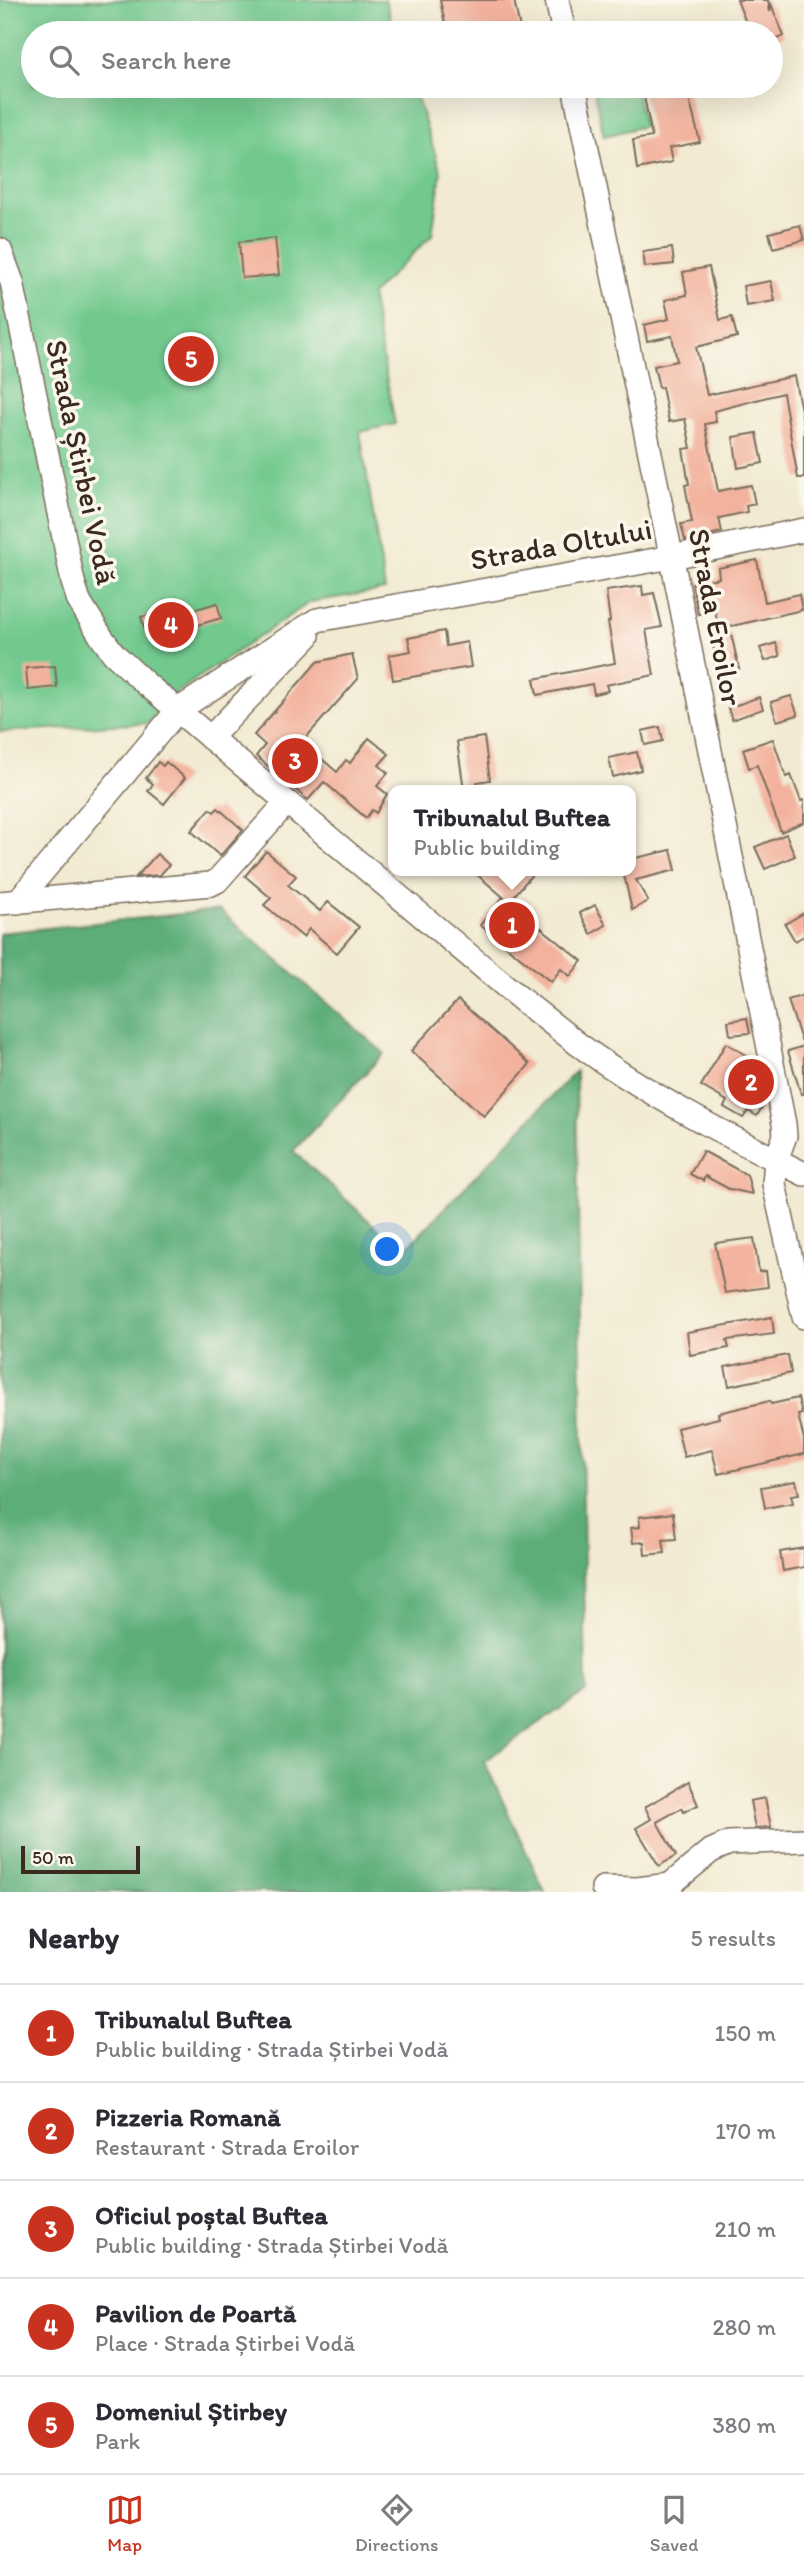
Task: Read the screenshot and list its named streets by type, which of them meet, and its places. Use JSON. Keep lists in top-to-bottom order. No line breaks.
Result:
{"streets":{"street":["Strada Știrbei Vodă","Strada Oltului","Strada Eroilor"]},"crossings":[["Strada Știrbei Vodă","Strada Oltului"],["Strada Știrbei Vodă","Strada Eroilor"],["Strada Oltului","Strada Eroilor"]],"scale_bar":"50 m","page":{"search":"Search here","pins":["5","4","3","1","2"],"popup":["Tribunalul Buftea","Public building"],"scale":"50 m","heading":["Nearby","5 results"],"list":[{"mark":"1","name":"Tribunalul Buftea","note":"Public building · Strada Știrbei Vodă","value":"150 m"},{"mark":"2","name":"Pizzeria Romană","note":"Restaurant · Strada Eroilor","value":"170 m"},{"mark":"3","name":"Oficiul poștal Buftea","note":"Public building · Strada Știrbei Vodă","value":"210 m"},{"mark":"4","name":"Pavilion de Poartă","note":"Place · Strada Știrbei Vodă","value":"280 m"},{"mark":"5","name":"Domeniul Știrbey","note":"Park","value":"380 m"}],"nav":["Map","Directions","Saved"]}}
